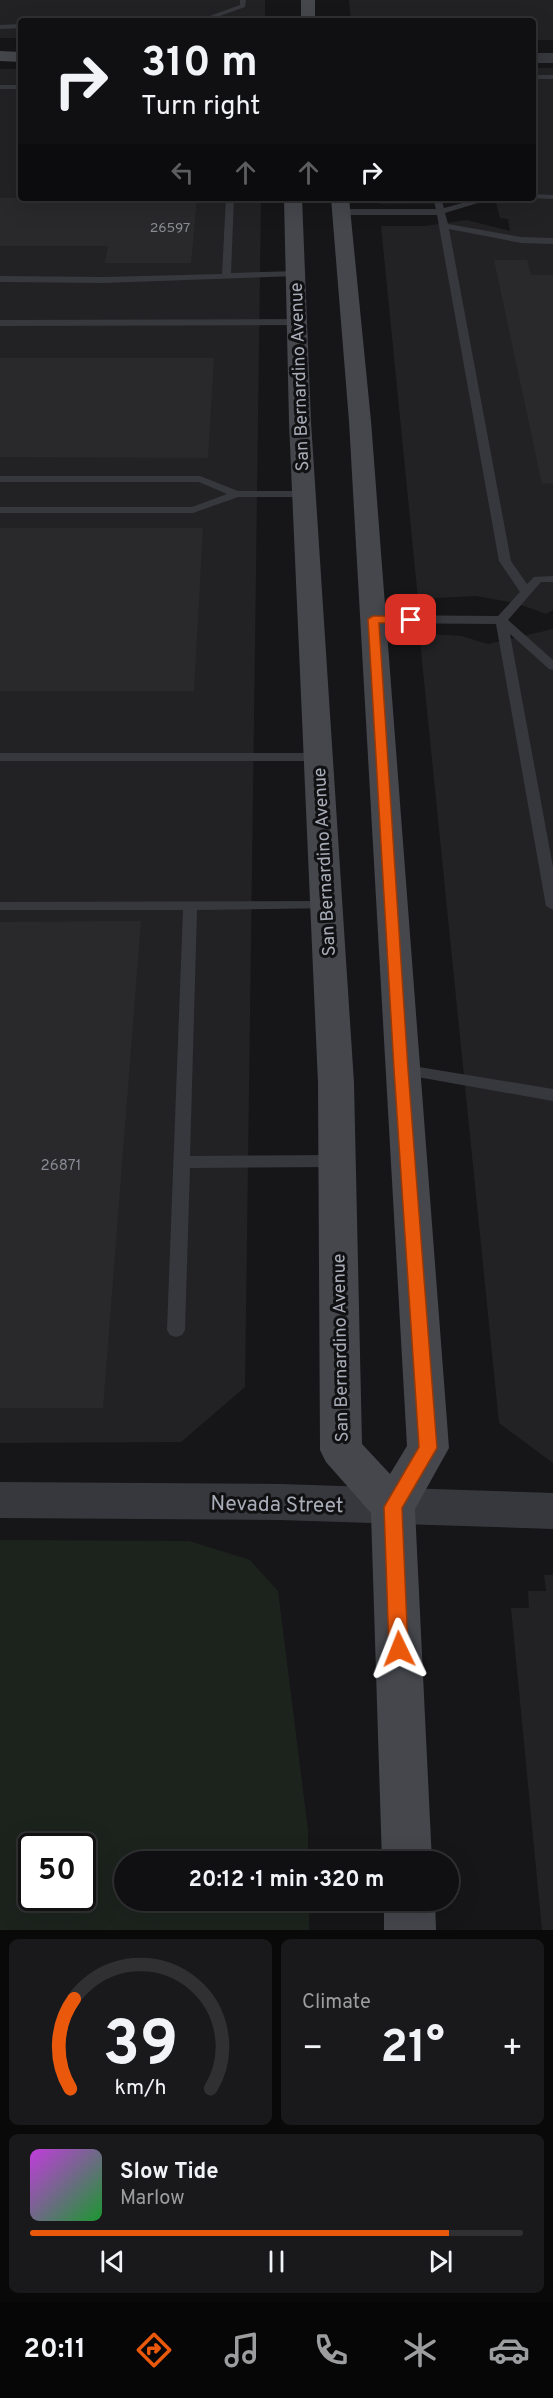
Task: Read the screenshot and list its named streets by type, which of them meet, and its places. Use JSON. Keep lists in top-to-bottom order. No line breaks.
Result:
{"streets":{"main road":["San Bernardino Avenue"],"street":["Nevada Street"]},"crossings":[["San Bernardino Avenue","Nevada Street"]],"house_numbers":["26597","26871"],"page":{"turn":["310 m","Turn right"],"limit":"50","trip":"20:12 · 1 min · 320 m","tile":"Climate","heat":["−","21°","+"],"song":["Slow Tide","Marlow"],"tabs":"20:11","gauge":["39","km/h"]}}
